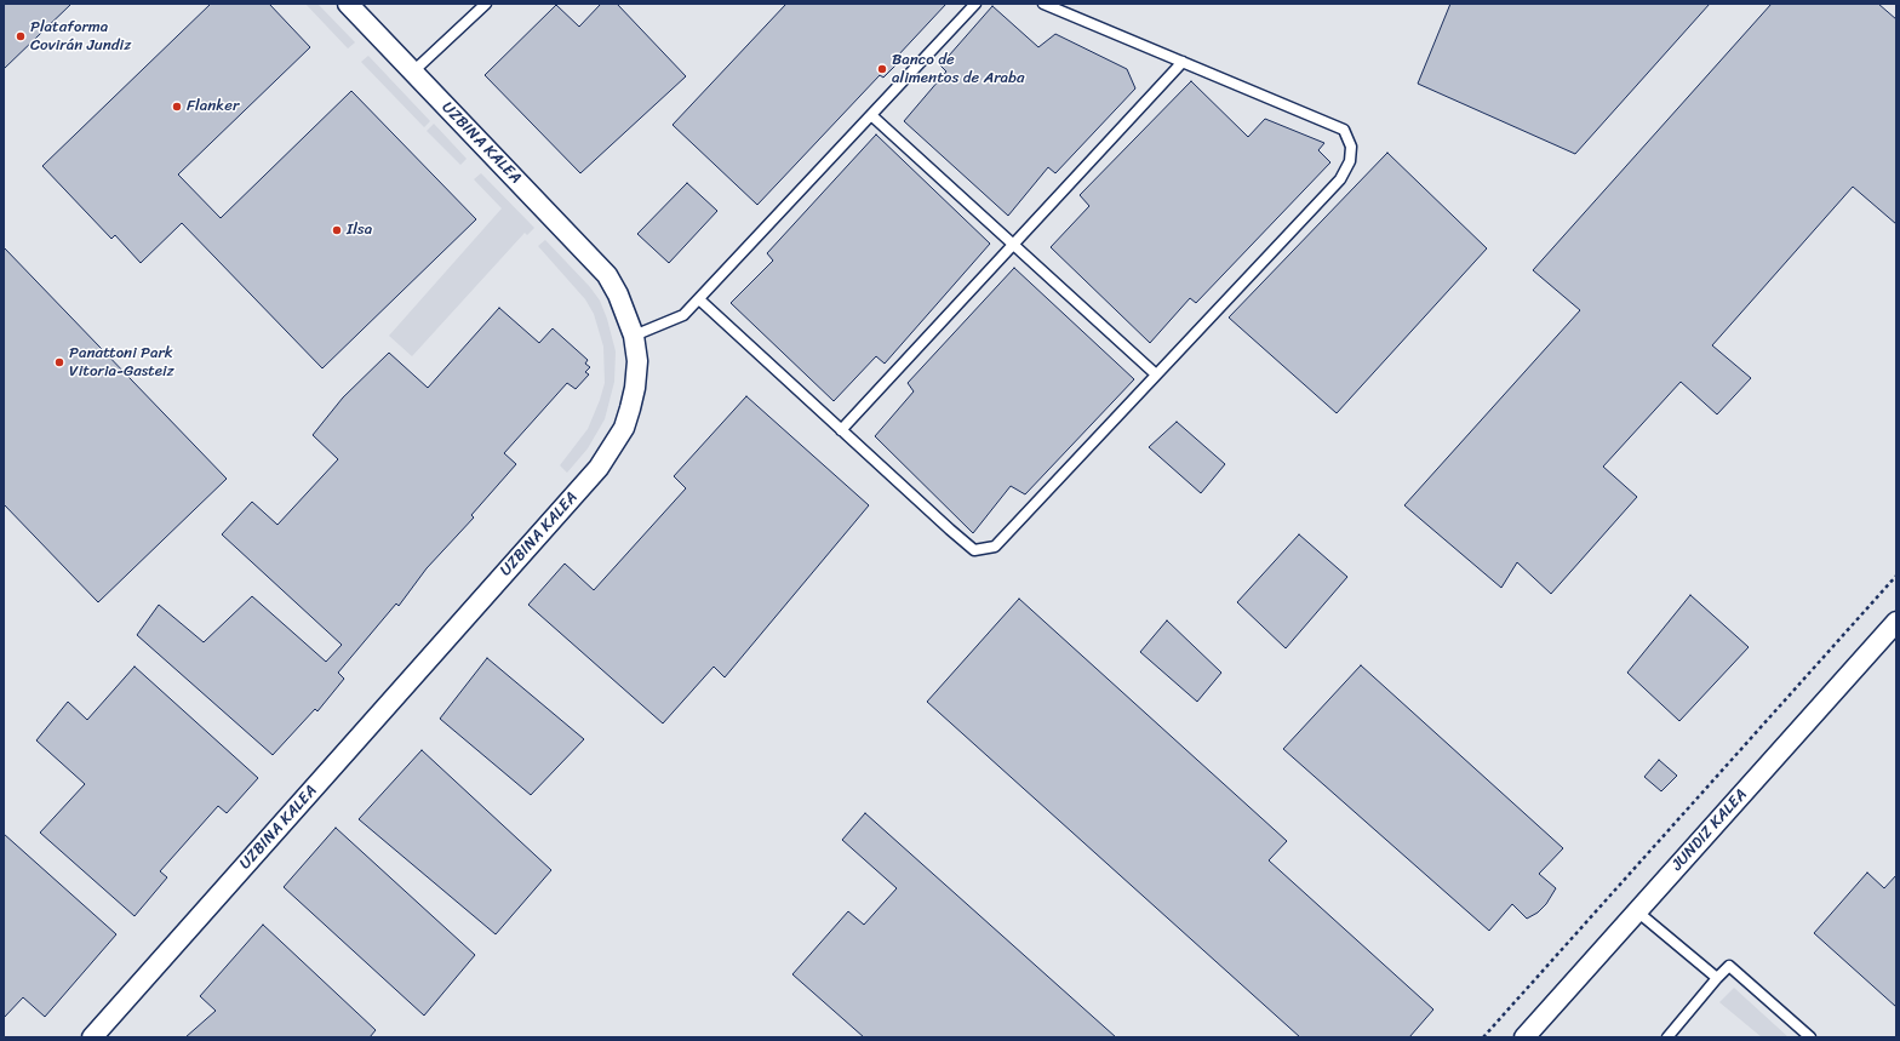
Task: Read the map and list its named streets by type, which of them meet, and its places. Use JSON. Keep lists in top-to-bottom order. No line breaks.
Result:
{"streets":{"street":["UZBINA KALEA","JUNDIZ KALEA"]},"places":["Plataforma Covirán Jundiz","Banco de alimentos de Araba","Flanker","Ilsa","Panattoni Park Vitoria-Gasteiz"]}
